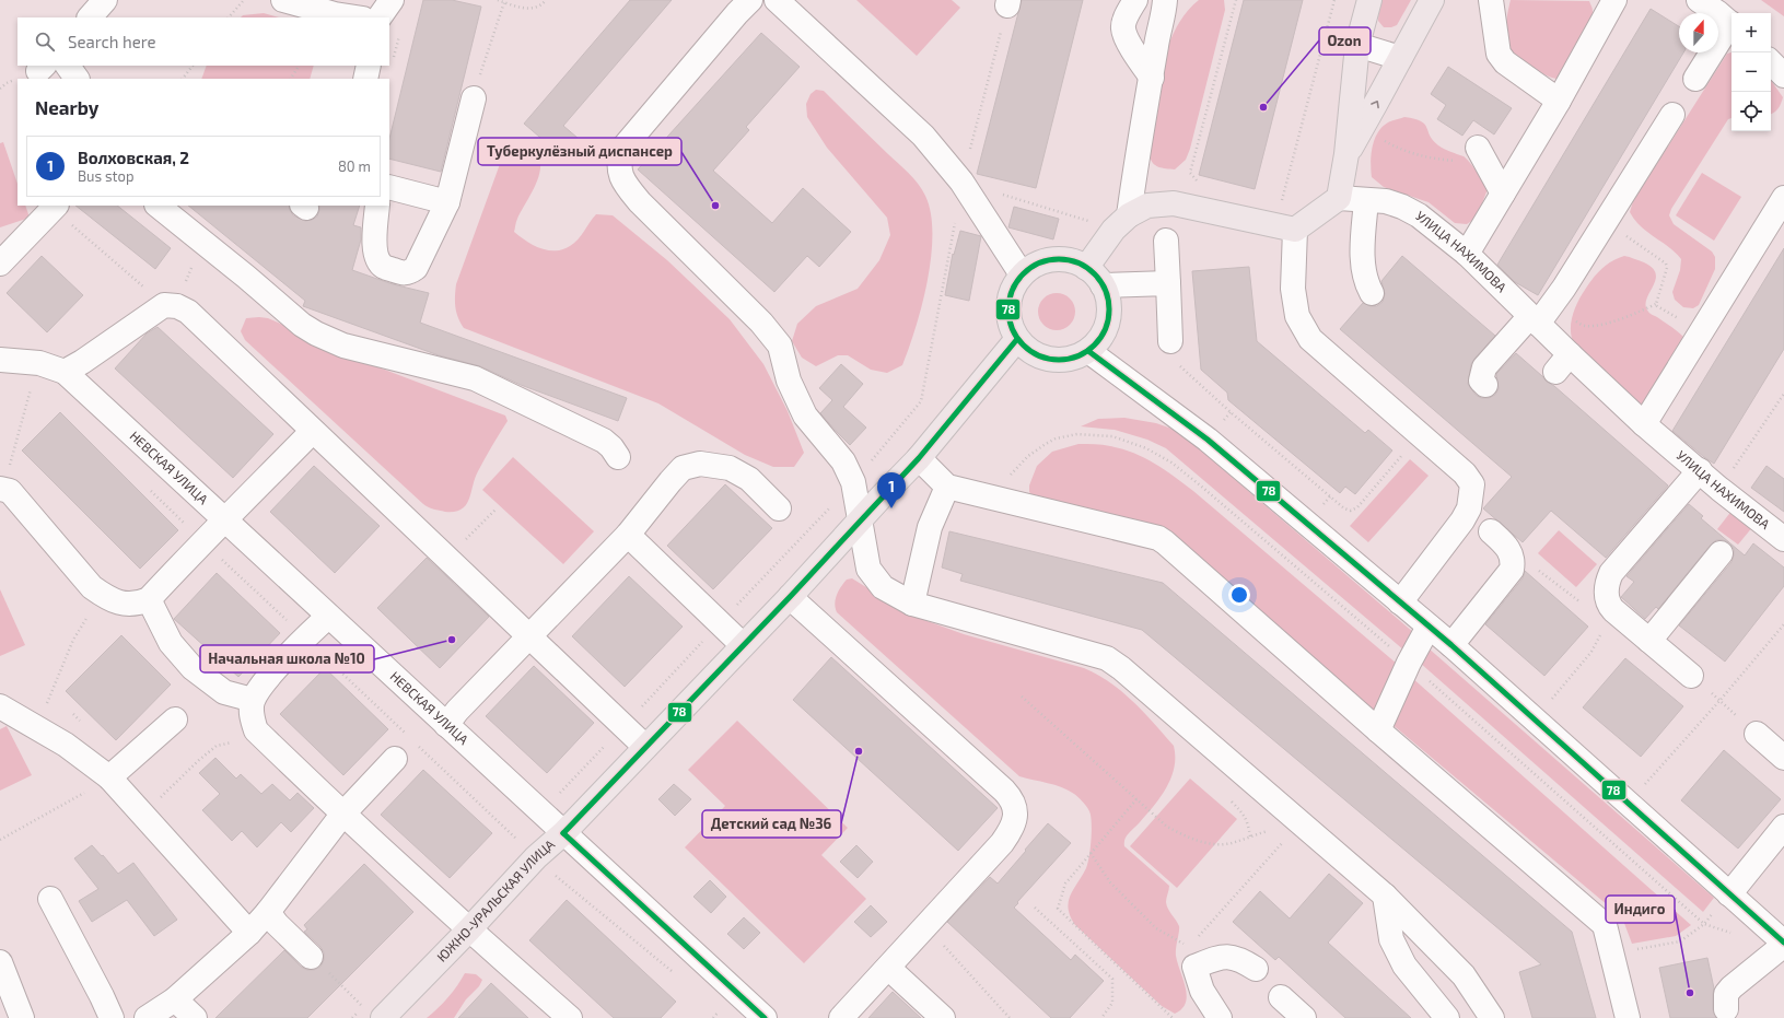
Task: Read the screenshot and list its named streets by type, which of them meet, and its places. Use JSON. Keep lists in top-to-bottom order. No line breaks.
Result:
{"streets":{"main road":["ЮЖНО-УРАЛЬСКАЯ УЛИЦА"],"street":["УЛИЦА НАХИМОВА","НЕВСКАЯ УЛИЦА"]},"crossings":[["НЕВСКАЯ УЛИЦА","ЮЖНО-УРАЛЬСКАЯ УЛИЦА"]],"places":["Ozon","Туберкулёзный диспансер","Начальная школа №10","Детский сад №36","Индиго"],"lines":["transit line 78"],"north":"top","page":{"map_buttons":["+","−"],"search":"Search here","heading":"Nearby","list":[{"mark":"1","name":"Волховская, 2","note":"Bus stop","value":"80 m"}],"pins":"1"}}
